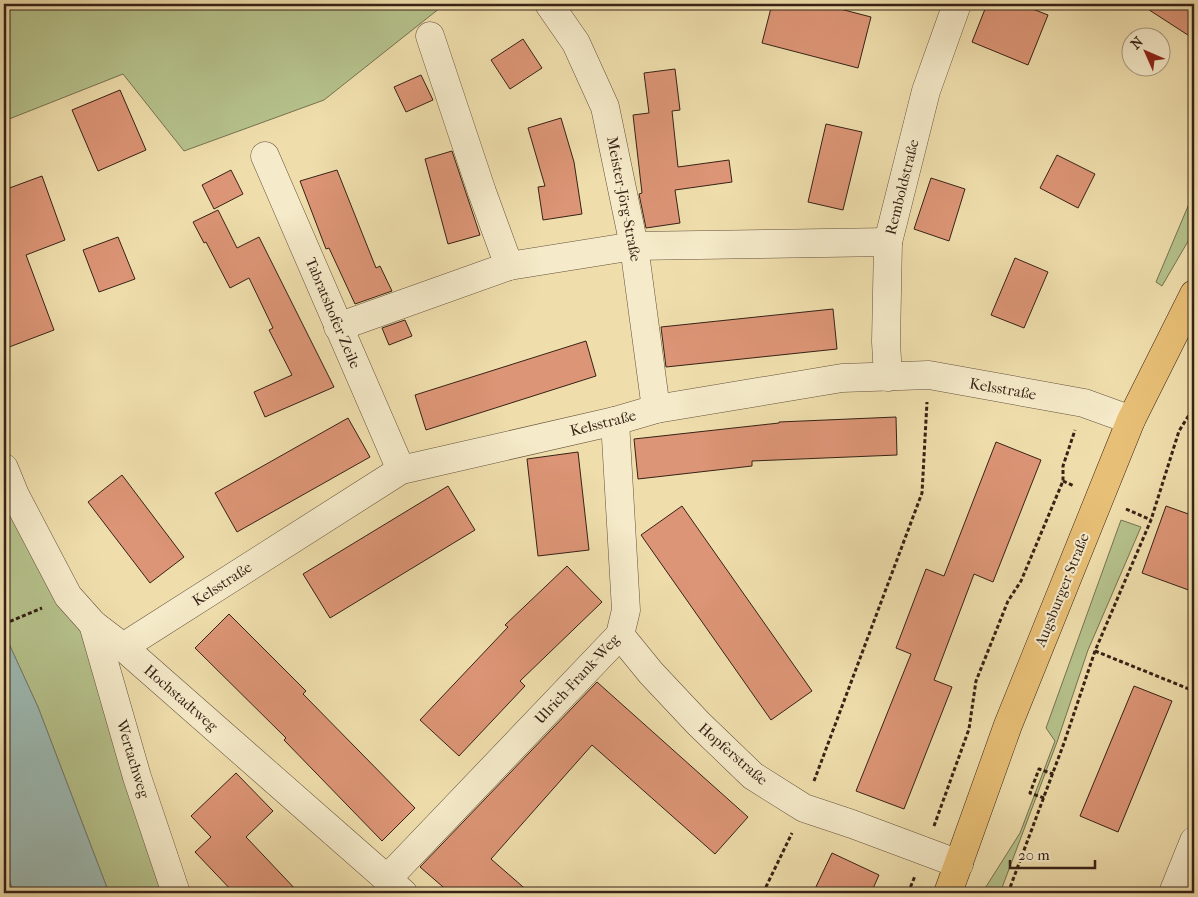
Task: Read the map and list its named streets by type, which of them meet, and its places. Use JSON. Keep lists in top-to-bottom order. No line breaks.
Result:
{"streets":{"main road":["Augsburger Straße"],"street":["Remboldstraße","Meister-Jörg-Straße","Tabratshofer Zeile","Kelsstraße","Ulrich-Frank-Weg","Hochstadtweg","Hopferstraße","Wertachweg"]},"crossings":[["Remboldstraße","Kelsstraße"],["Meister-Jörg-Straße","Kelsstraße"],["Tabratshofer Zeile","Kelsstraße"],["Kelsstraße","Augsburger Straße"],["Kelsstraße","Ulrich-Frank-Weg"],["Kelsstraße","Hochstadtweg"],["Augsburger Straße","Hopferstraße"],["Ulrich-Frank-Weg","Hochstadtweg"],["Ulrich-Frank-Weg","Hopferstraße"],["Hochstadtweg","Wertachweg"]],"scale_bar":"20 m","north":"top left"}
